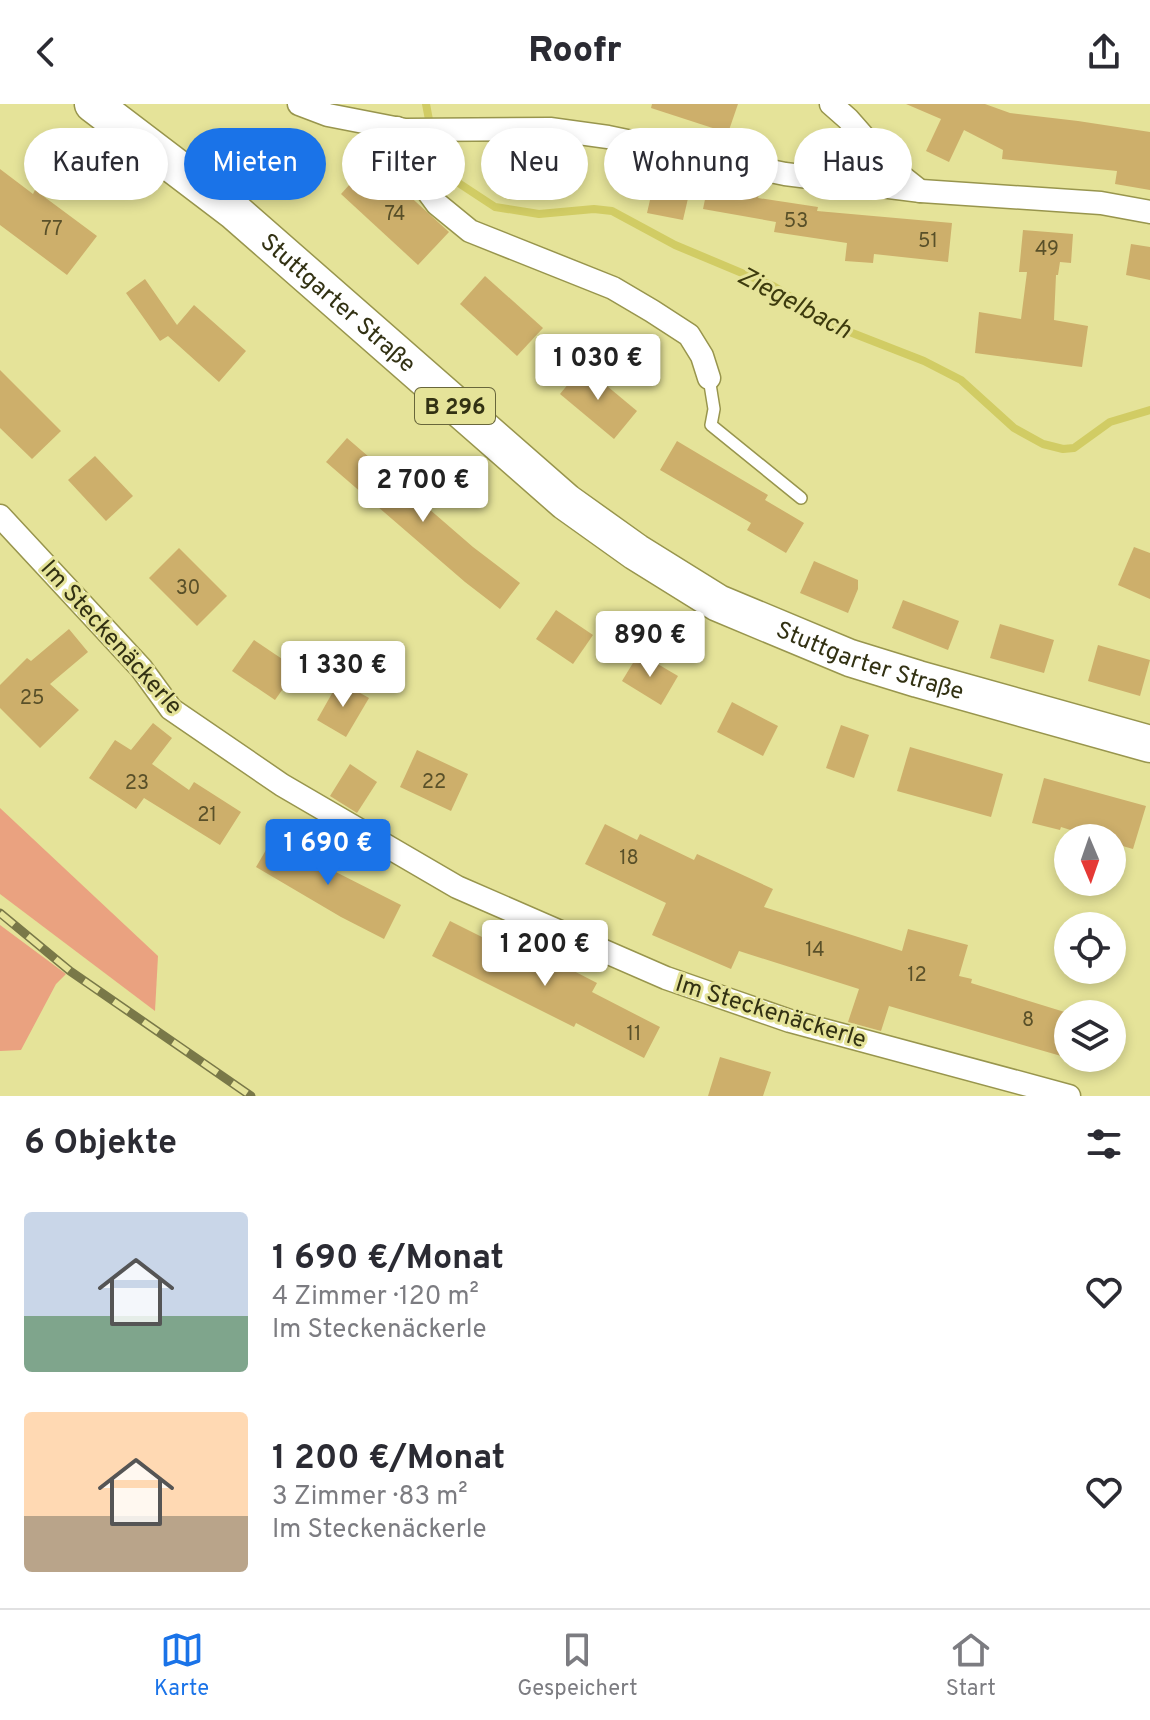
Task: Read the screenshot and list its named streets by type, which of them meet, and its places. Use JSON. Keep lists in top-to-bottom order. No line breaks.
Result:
{"streets":{"main road":["Stuttgarter Straße","B 296"],"street":["Im Steckenäckerle"]},"water":["Ziegelbach"],"house_numbers":["74","53","77","51","49","30","25","22","23","21","18","14","12","8","11"],"north":"bottom","page":{"header":"Roofr","chip":["Kaufen","Mieten","Filter","Neu","Wohnung","Haus"],"price":["1 030 €","2 700 €","890 €","1 330 €","1 690 €","1 200 €"],"heading":"6 Objekte","list":[{"name":"1 690 €/Monat","note":"4 Zimmer · 120 m² · Im Steckenäckerle"},{"name":"1 200 €/Monat","note":"3 Zimmer · 83 m² · Im Steckenäckerle"}],"tabs":["Karte","Gespeichert","Start"]}}
